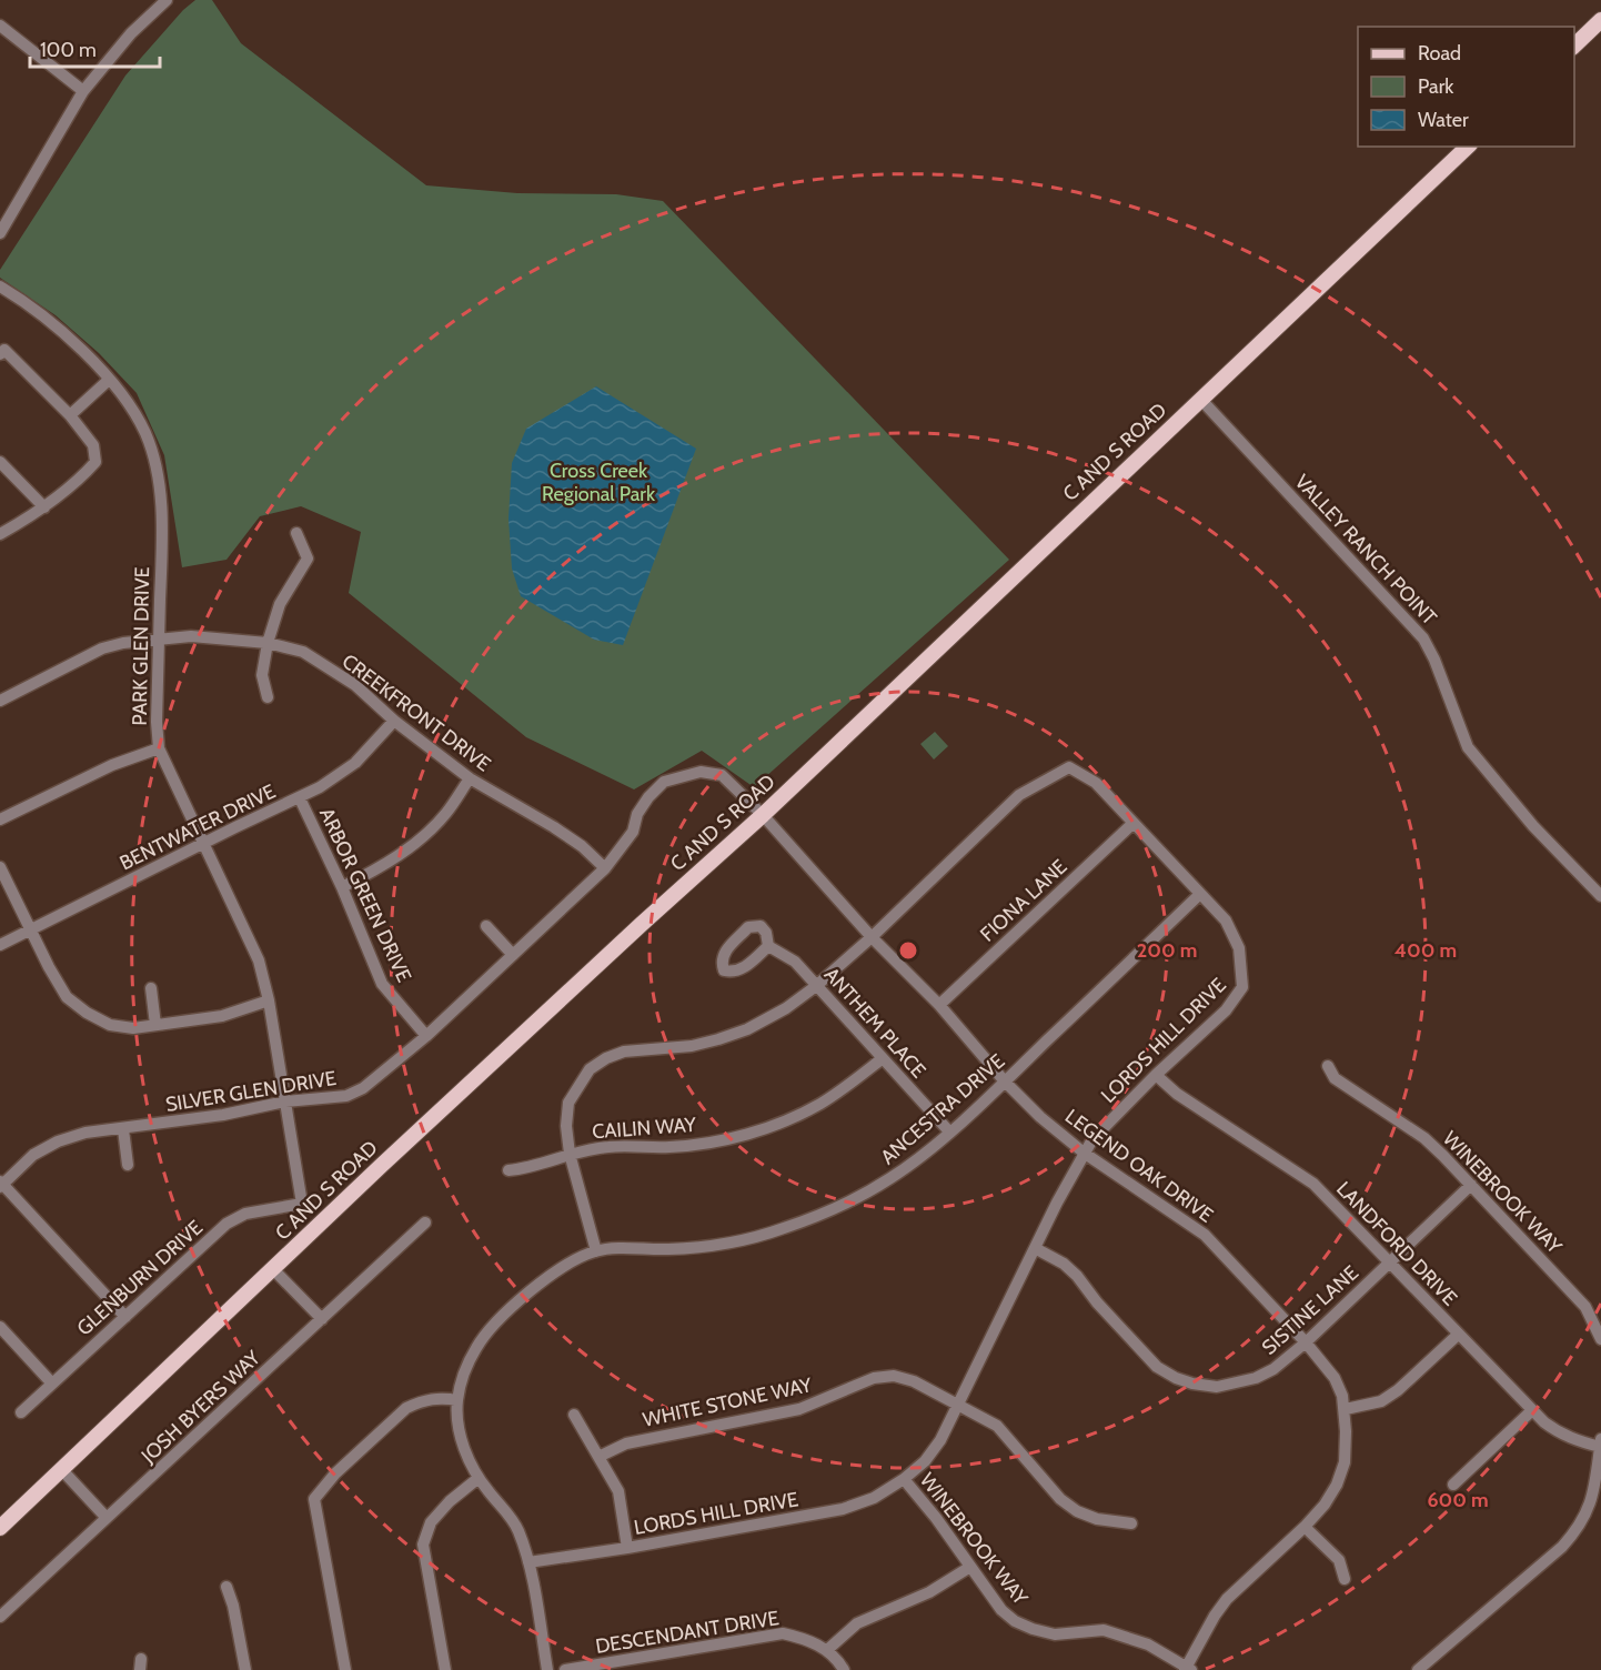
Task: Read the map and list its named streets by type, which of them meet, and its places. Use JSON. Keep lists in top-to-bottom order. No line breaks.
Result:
{"streets":{"main road":["C AND S ROAD"],"street":["VALLEY RANCH POINT","PARK GLEN DRIVE","CREEKFRONT DRIVE","BENTWATER DRIVE","ARBOR GREEN DRIVE","FIONA LANE","ANTHEM PLACE","LORDS HILL DRIVE","SILVER GLEN DRIVE","ANCESTRA DRIVE","CAILIN WAY","LEGEND OAK DRIVE","WINEBROOK WAY","LANDFORD DRIVE","GLENBURN DRIVE","SISTINE LANE","WHITE STONE WAY","JOSH BYERS WAY","DESCENDANT DRIVE"]},"crossings":[["C AND S ROAD","VALLEY RANCH POINT"],["C AND S ROAD","SILVER GLEN DRIVE"],["C AND S ROAD","LEGEND OAK DRIVE"],["PARK GLEN DRIVE","CREEKFRONT DRIVE"],["PARK GLEN DRIVE","BENTWATER DRIVE"],["PARK GLEN DRIVE","SILVER GLEN DRIVE"],["PARK GLEN DRIVE","GLENBURN DRIVE"],["CREEKFRONT DRIVE","BENTWATER DRIVE"],["CREEKFRONT DRIVE","SILVER GLEN DRIVE"],["BENTWATER DRIVE","ARBOR GREEN DRIVE"],["ARBOR GREEN DRIVE","SILVER GLEN DRIVE"],["FIONA LANE","LORDS HILL DRIVE"],["FIONA LANE","LEGEND OAK DRIVE"],["ANTHEM PLACE","ANCESTRA DRIVE"],["ANTHEM PLACE","CAILIN WAY"],["LORDS HILL DRIVE","ANCESTRA DRIVE"],["LORDS HILL DRIVE","LEGEND OAK DRIVE"],["LORDS HILL DRIVE","WINEBROOK WAY"],["LORDS HILL DRIVE","LANDFORD DRIVE"],["LORDS HILL DRIVE","SISTINE LANE"],["LORDS HILL DRIVE","WHITE STONE WAY"],["SILVER GLEN DRIVE","LEGEND OAK DRIVE"],["ANCESTRA DRIVE","LEGEND OAK DRIVE"],["LEGEND OAK DRIVE","WINEBROOK WAY"],["LEGEND OAK DRIVE","SISTINE LANE"],["WINEBROOK WAY","SISTINE LANE"],["WINEBROOK WAY","WHITE STONE WAY"],["LANDFORD DRIVE","SISTINE LANE"]],"parks":["Cross Creek Regional Park"],"legend":["Road","Park","Water"],"scale_bar":"100 m","rings":["200 m","400 m","600 m"]}
